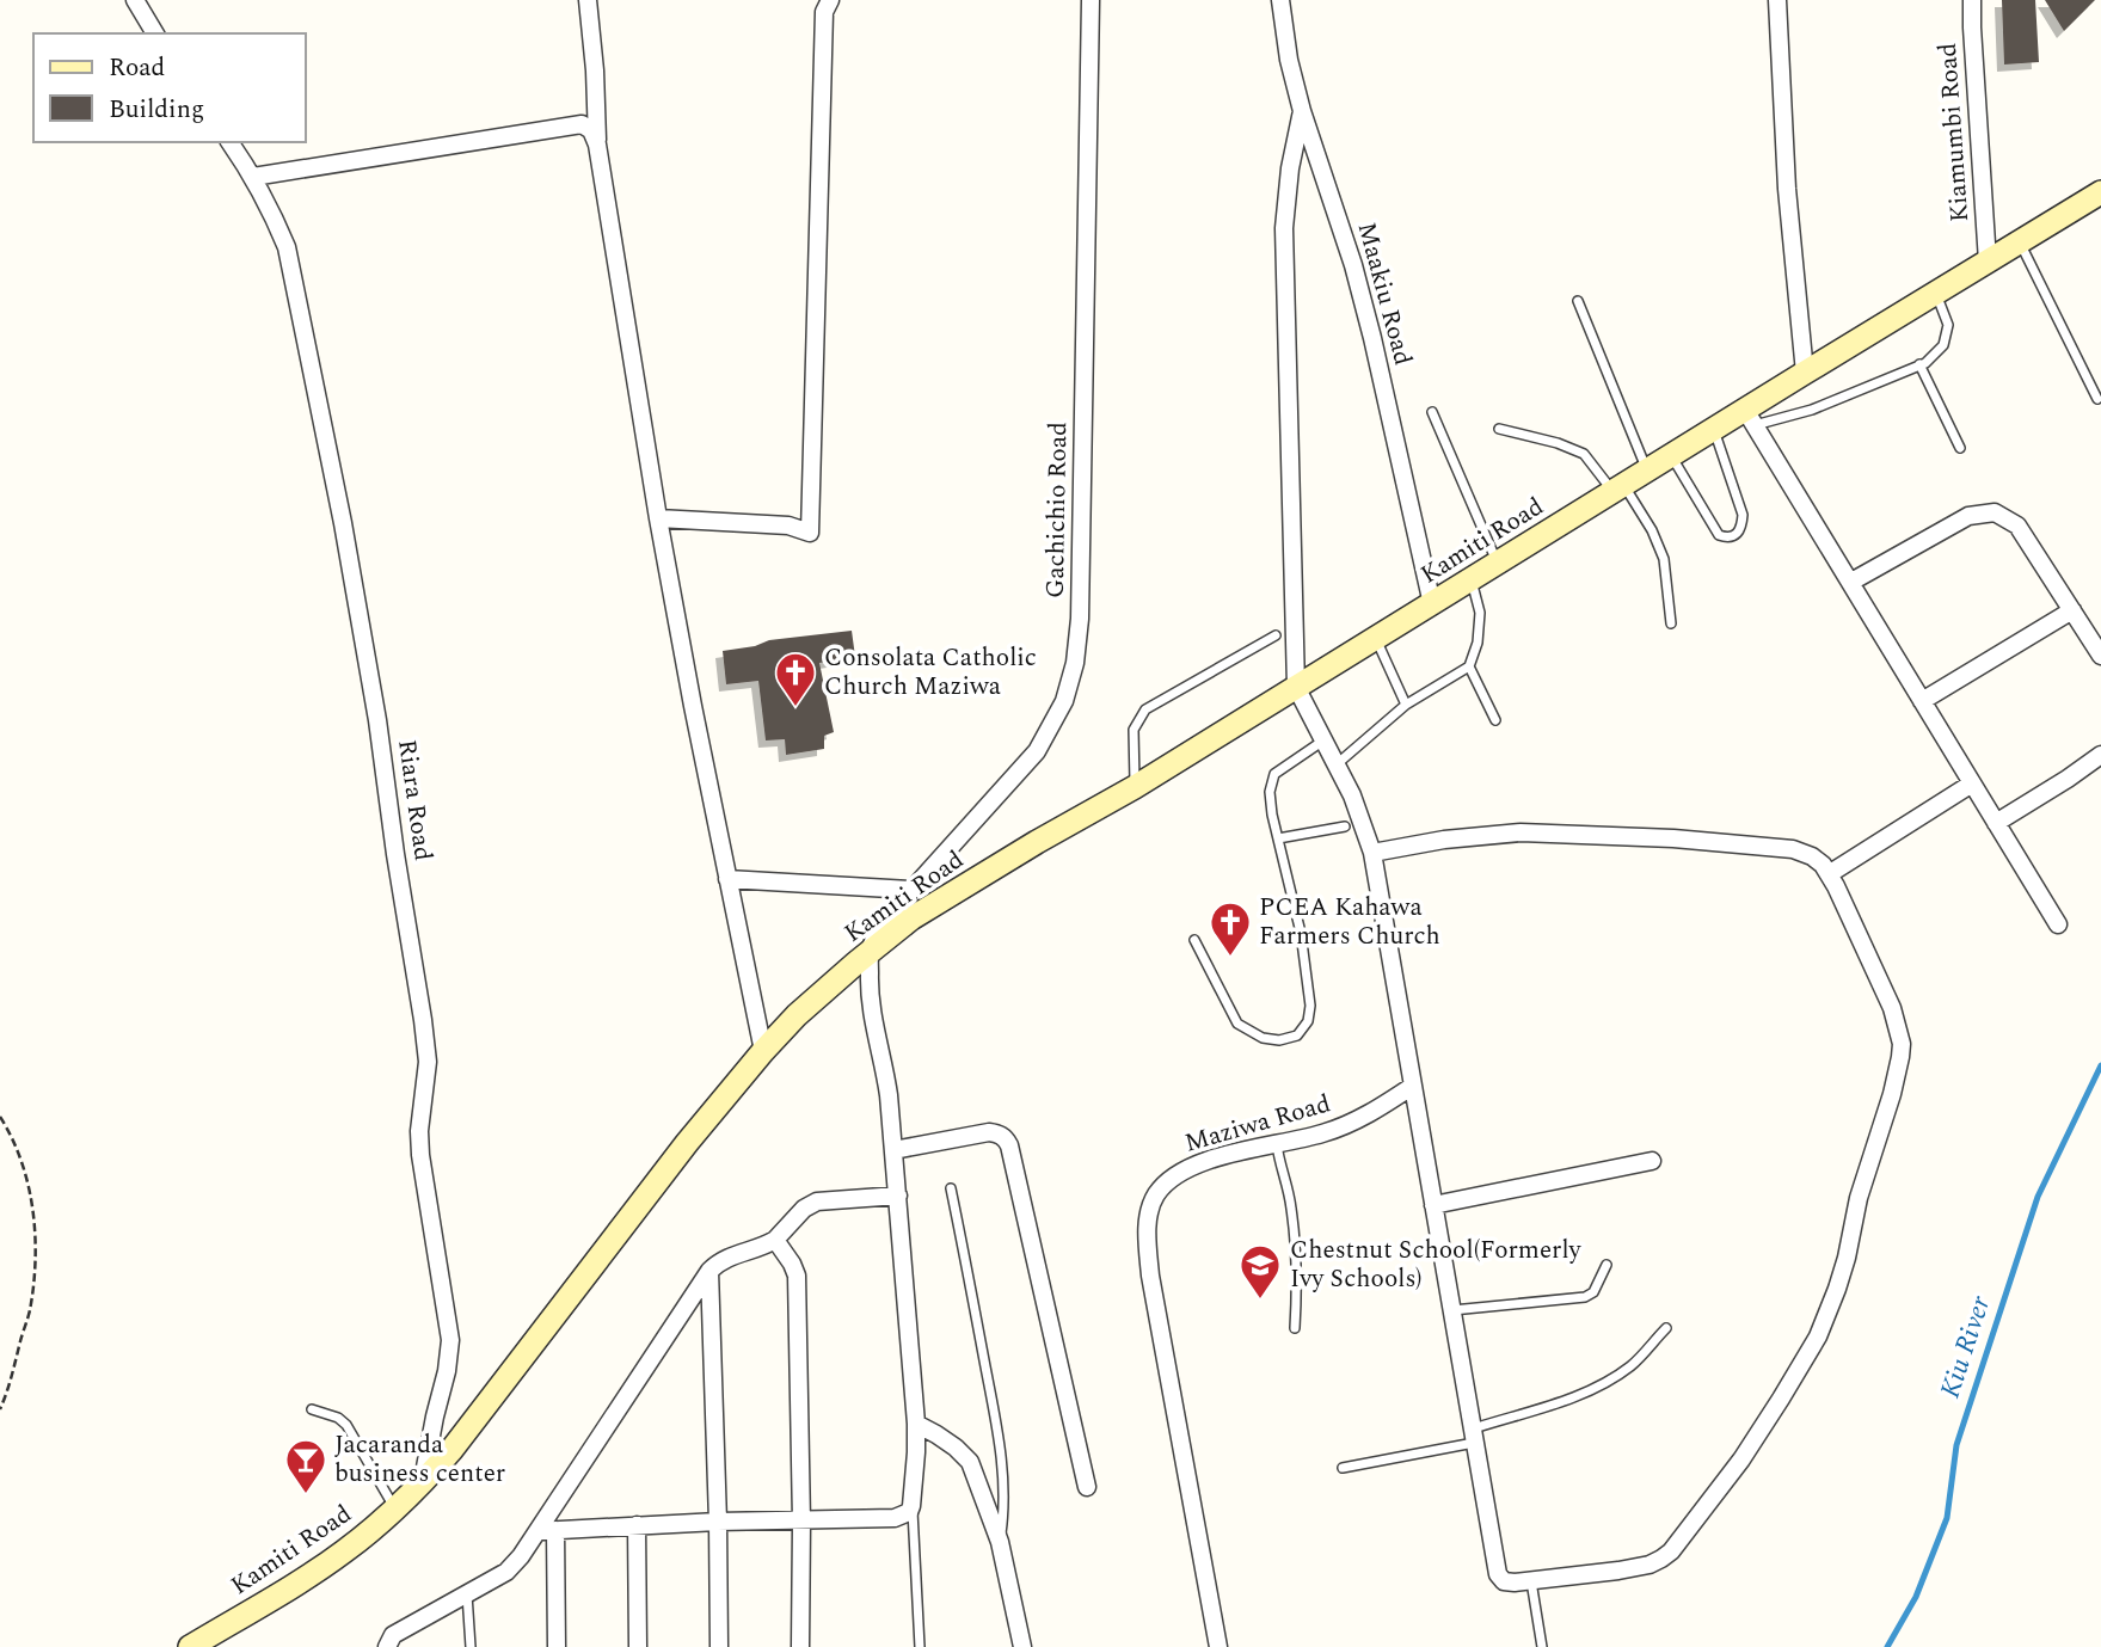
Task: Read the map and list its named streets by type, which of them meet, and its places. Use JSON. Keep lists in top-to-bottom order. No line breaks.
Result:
{"streets":{"main road":["Kamiti Road"],"street":["Kiamumbi Road","Maakiu Road","Gachichio Road","Riara Road","Maziwa Road"]},"crossings":[["Kiamumbi Road","Kamiti Road"],["Maakiu Road","Kamiti Road"],["Gachichio Road","Kamiti Road"],["Kamiti Road","Riara Road"]],"water":["Kiu River"],"places":{"church":["Consolata Catholic Church Maziwa","PCEA Kahawa Farmers Church"],"school or university":["Chestnut School(Formerly Ivy Schools)"],"bar":["Jacaranda business center"]},"legend":["Road","Building"]}
